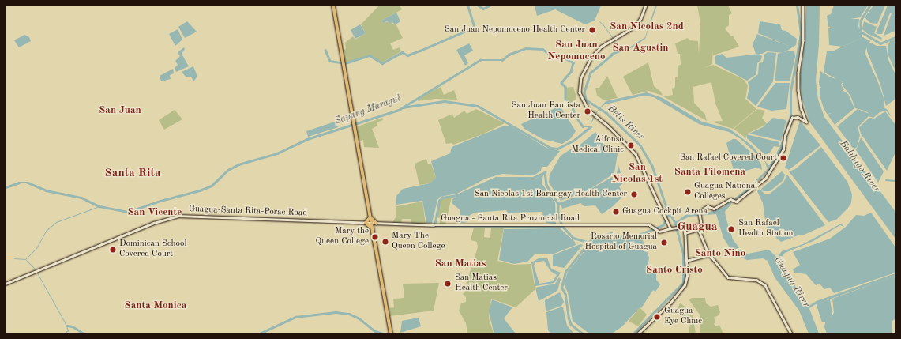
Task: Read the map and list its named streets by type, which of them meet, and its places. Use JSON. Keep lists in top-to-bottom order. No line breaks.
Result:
{"streets":{"main road":["Guagua-Santa Rita-Porac Road","Guagua - Santa Rita Provincial Road"]},"crossings":[["Guagua-Santa Rita-Porac Road","Guagua - Santa Rita Provincial Road"]],"districts":["San Nicolas 2nd","San Juan Nepomuceno","San Agustin","San Juan","San Nicolas 1st","Santa Filomena","Santa Rita","San Vicente","Guagua","Santo Niño","San Matias","Santo Cristo","Santa Monica"],"water":["Sapang Maragul","Betis River","Balibago River","Guagua River"],"places":["San Juan Nepomuceno Health Center","San Juan Bautista Health Center","Alfonso Medical Clinic","San Rafael Covered Court","Guagua National Colleges","San Nicolas 1st Barangay Health Center","Guagua Cockpit Arena","San Rafael Health Station","Mary the Queen College","Mary The Queen College","Rosario Memorial Hospital of Guagua","Dominican School Covered Court","San Matias Health Center","Guagua Eye Clinic"]}
